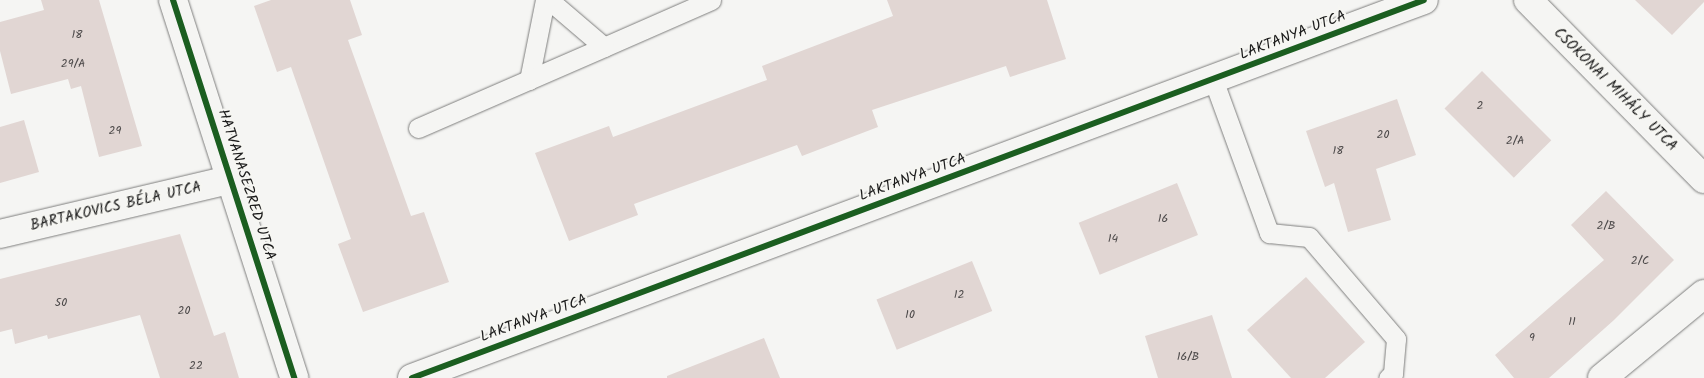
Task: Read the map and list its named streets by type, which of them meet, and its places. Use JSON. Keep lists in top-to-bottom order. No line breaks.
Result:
{"streets":{"street":["LAKTANYA UTCA","CSOKONAI MIHÁLY UTCA","HATVANASEZRED UTCA","BARTAKOVICS BÉLA UTCA"]},"crossings":[["HATVANASEZRED UTCA","BARTAKOVICS BÉLA UTCA"]],"house_numbers":["18","29/A","2","29","20","2/A","18","16","2/B","14","2/C","12","50","20","10","11","9","16/B","22"]}
